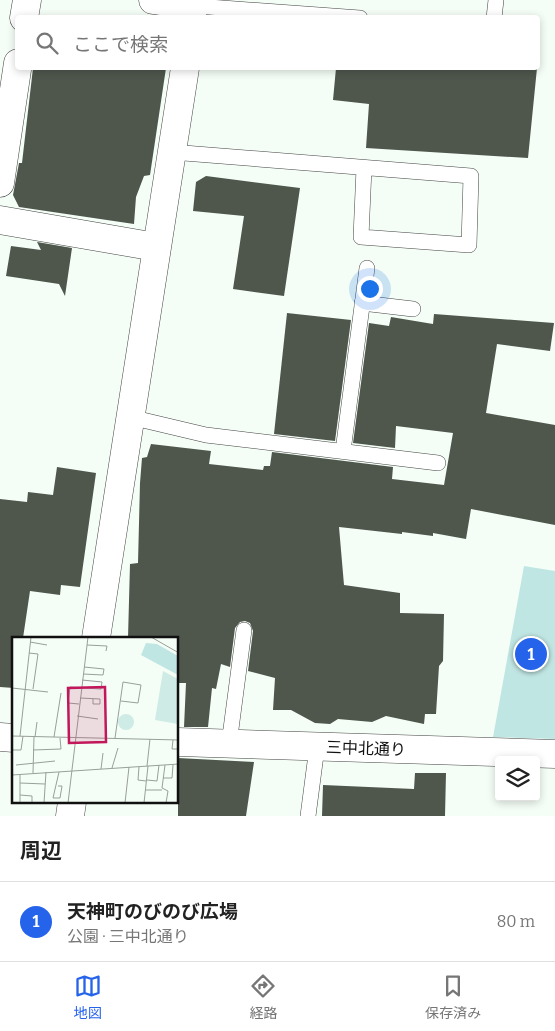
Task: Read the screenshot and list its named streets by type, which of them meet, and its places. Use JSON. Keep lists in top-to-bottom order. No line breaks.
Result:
{"streets":{"street":["三中北通り"]},"page":{"search":"ここで検索","pins":"1","heading":"周辺","list":[{"mark":"1","name":"天神町のびのび広場","note":"公園 · 三中北通り","value":"80 m"}],"nav":["地図","経路","保存済み"]}}
